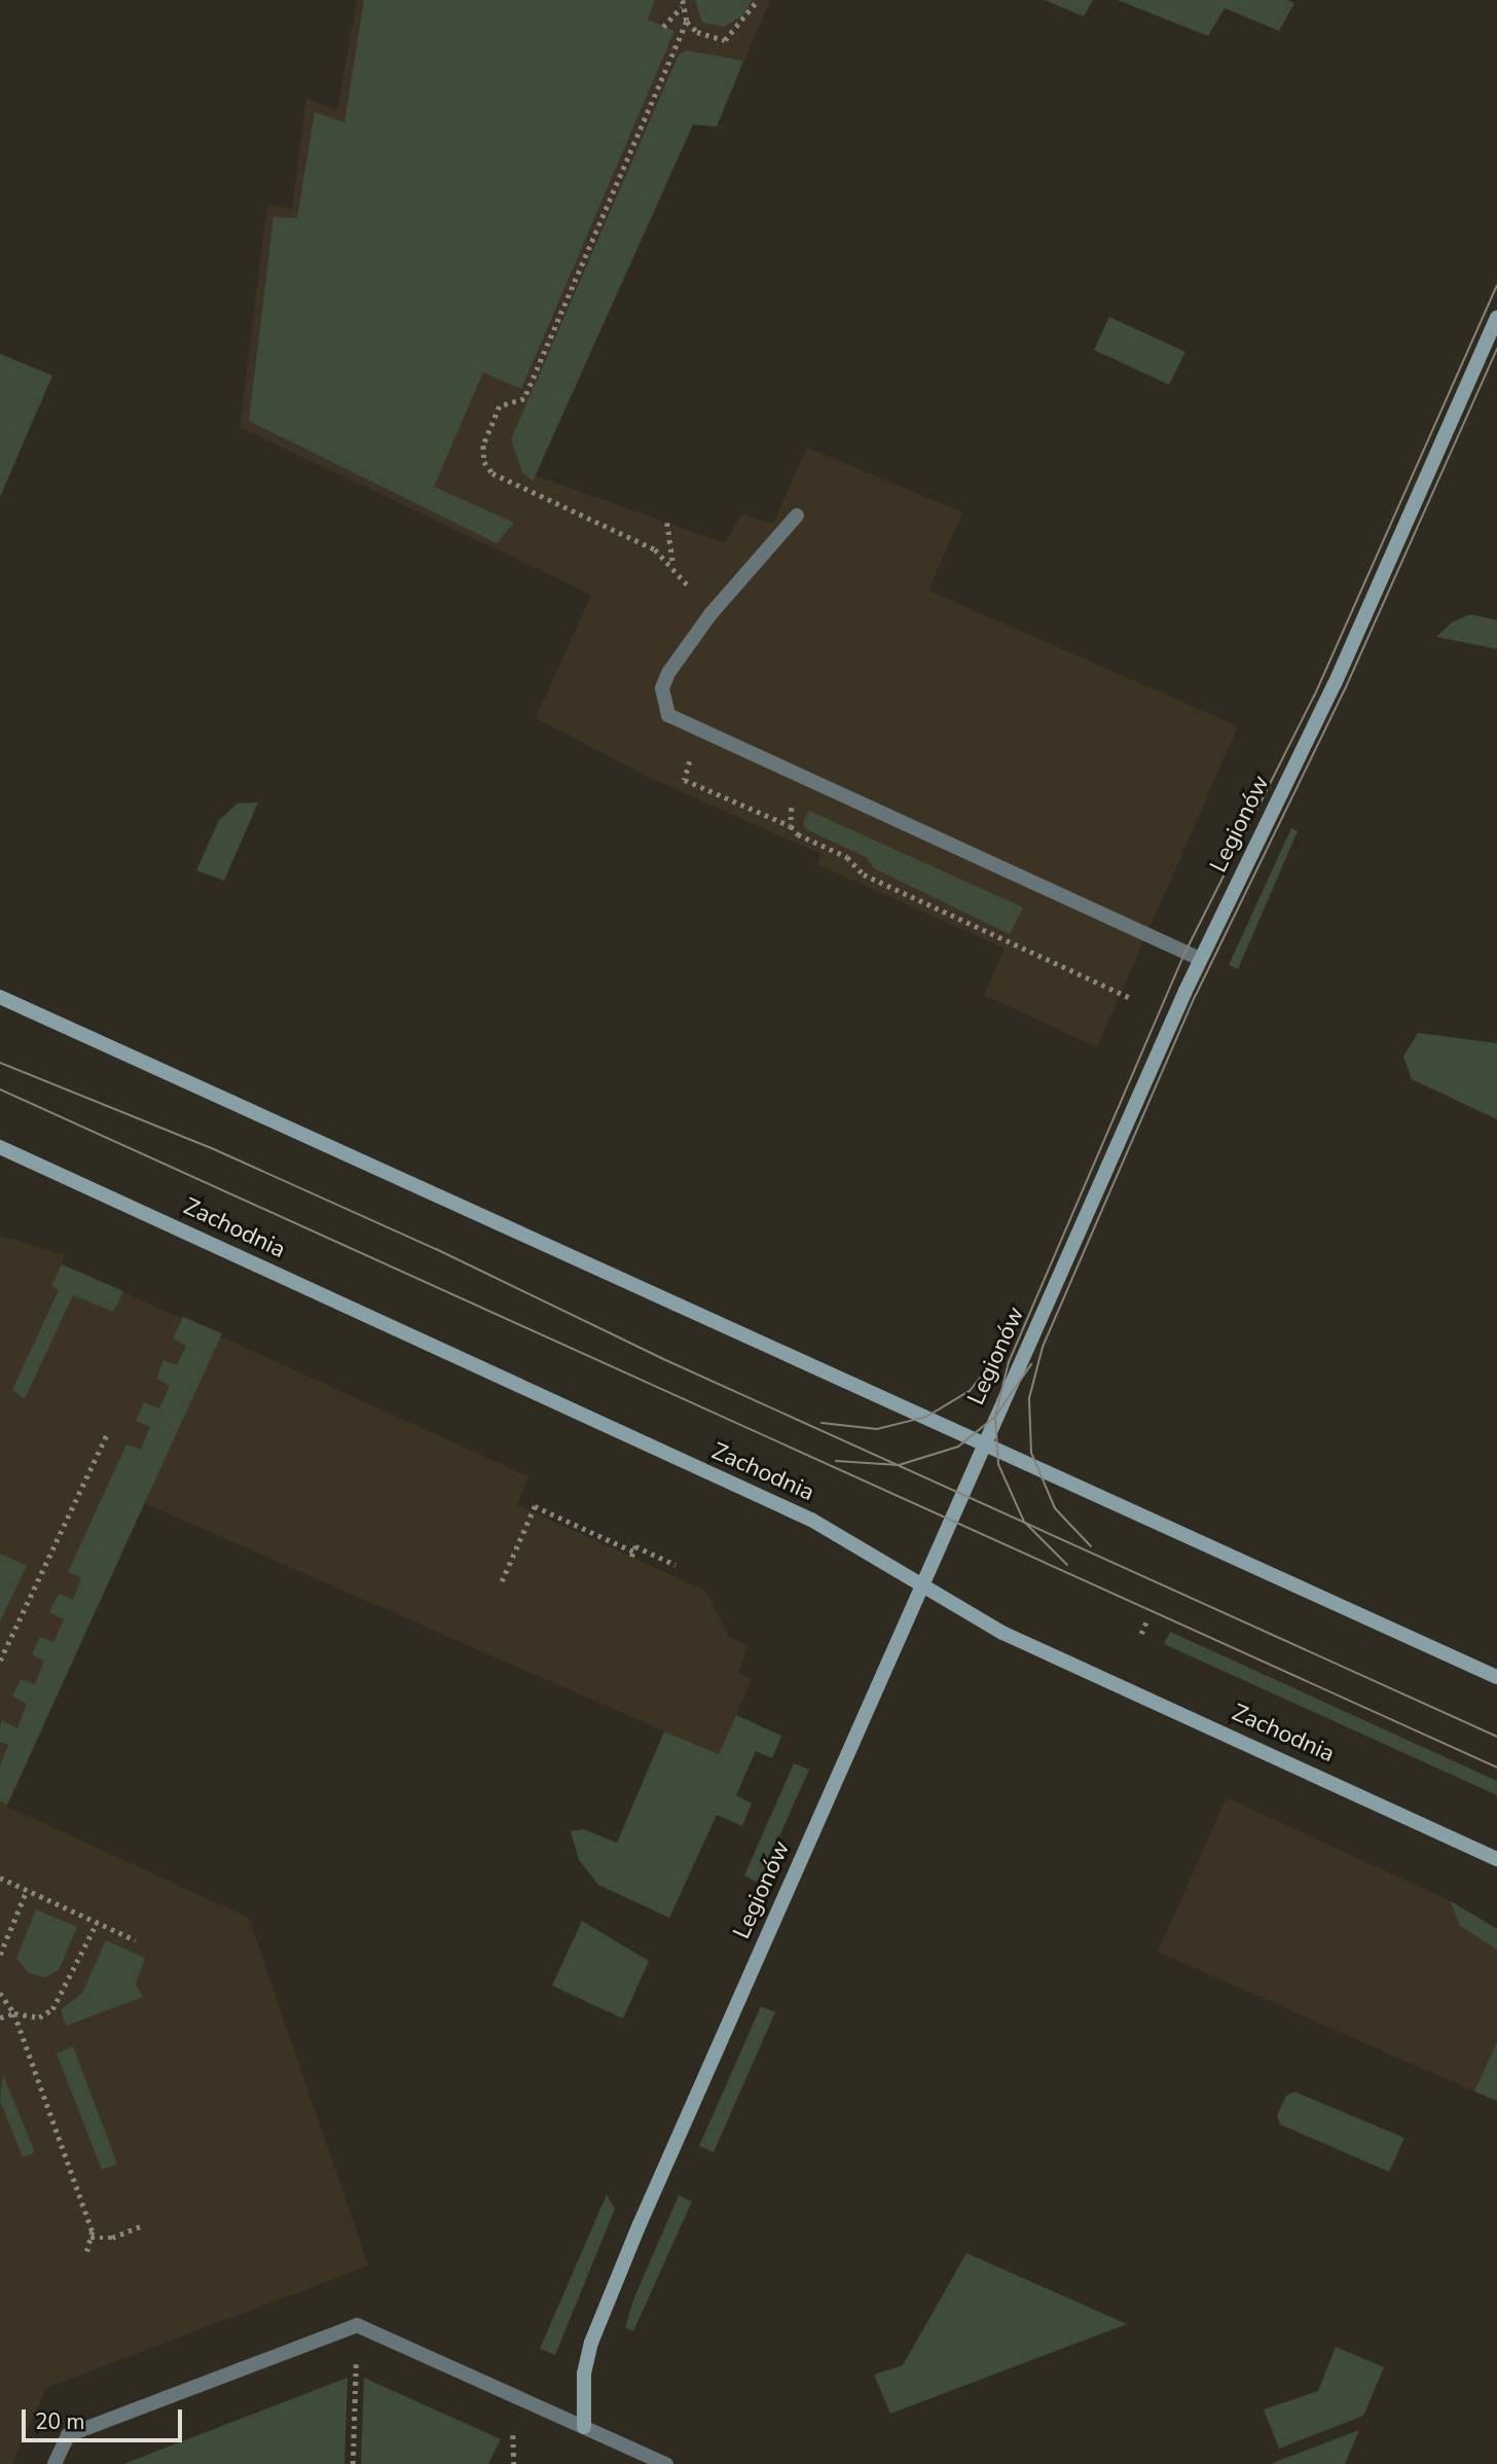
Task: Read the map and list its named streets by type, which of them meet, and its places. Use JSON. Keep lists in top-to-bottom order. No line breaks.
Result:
{"streets":{"main road":["Legionów","Zachodnia"]},"crossings":[["Legionów","Zachodnia"]],"scale_bar":"20 m"}
